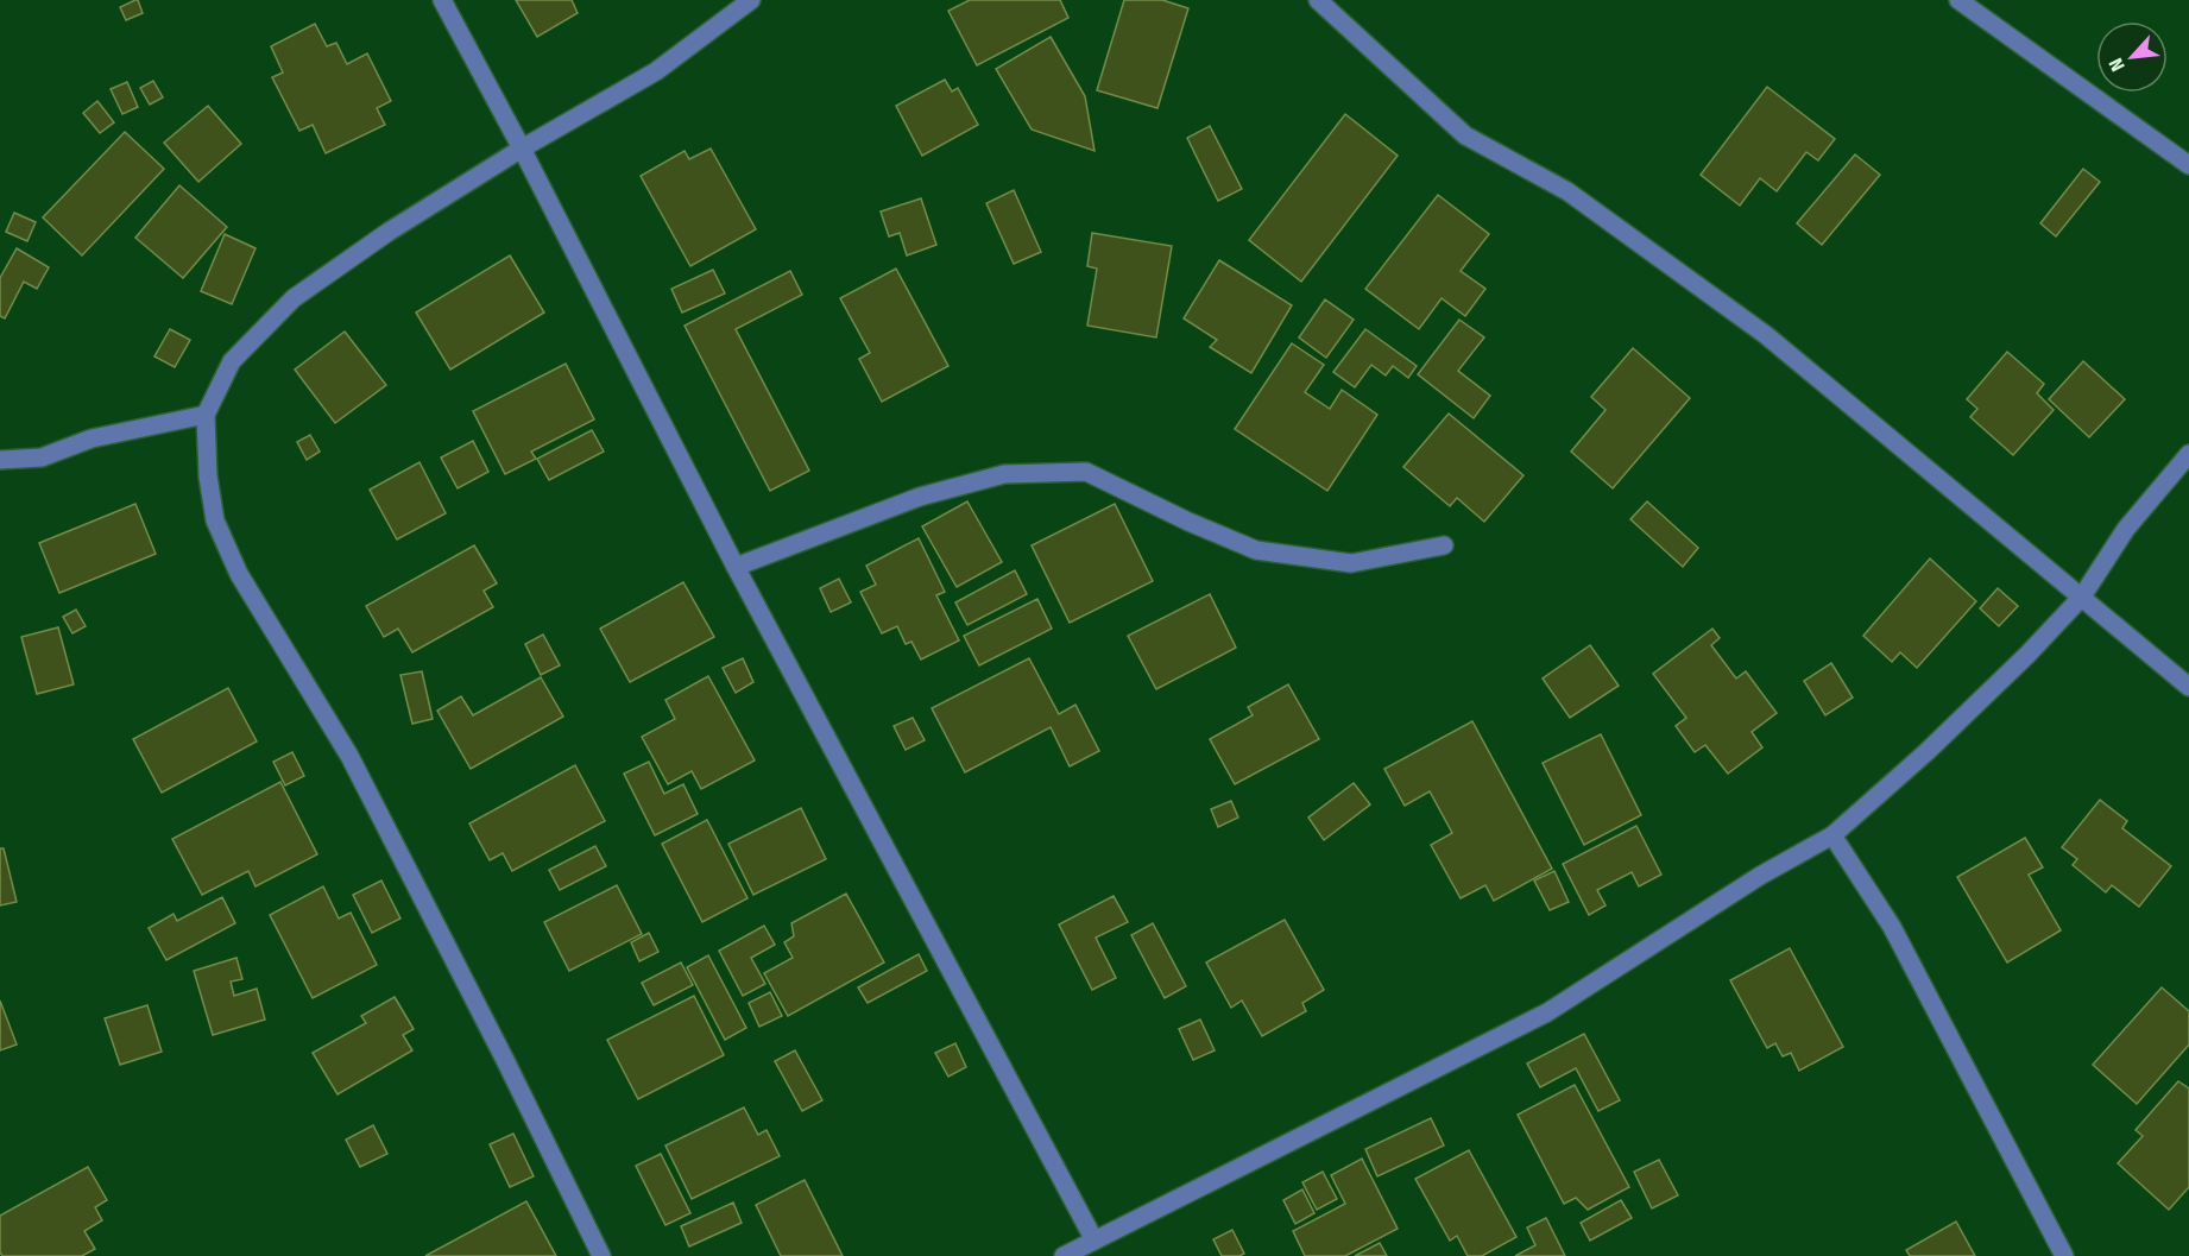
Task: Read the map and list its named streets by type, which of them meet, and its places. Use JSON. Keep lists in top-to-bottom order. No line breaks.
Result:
{"north":"bottom left"}
